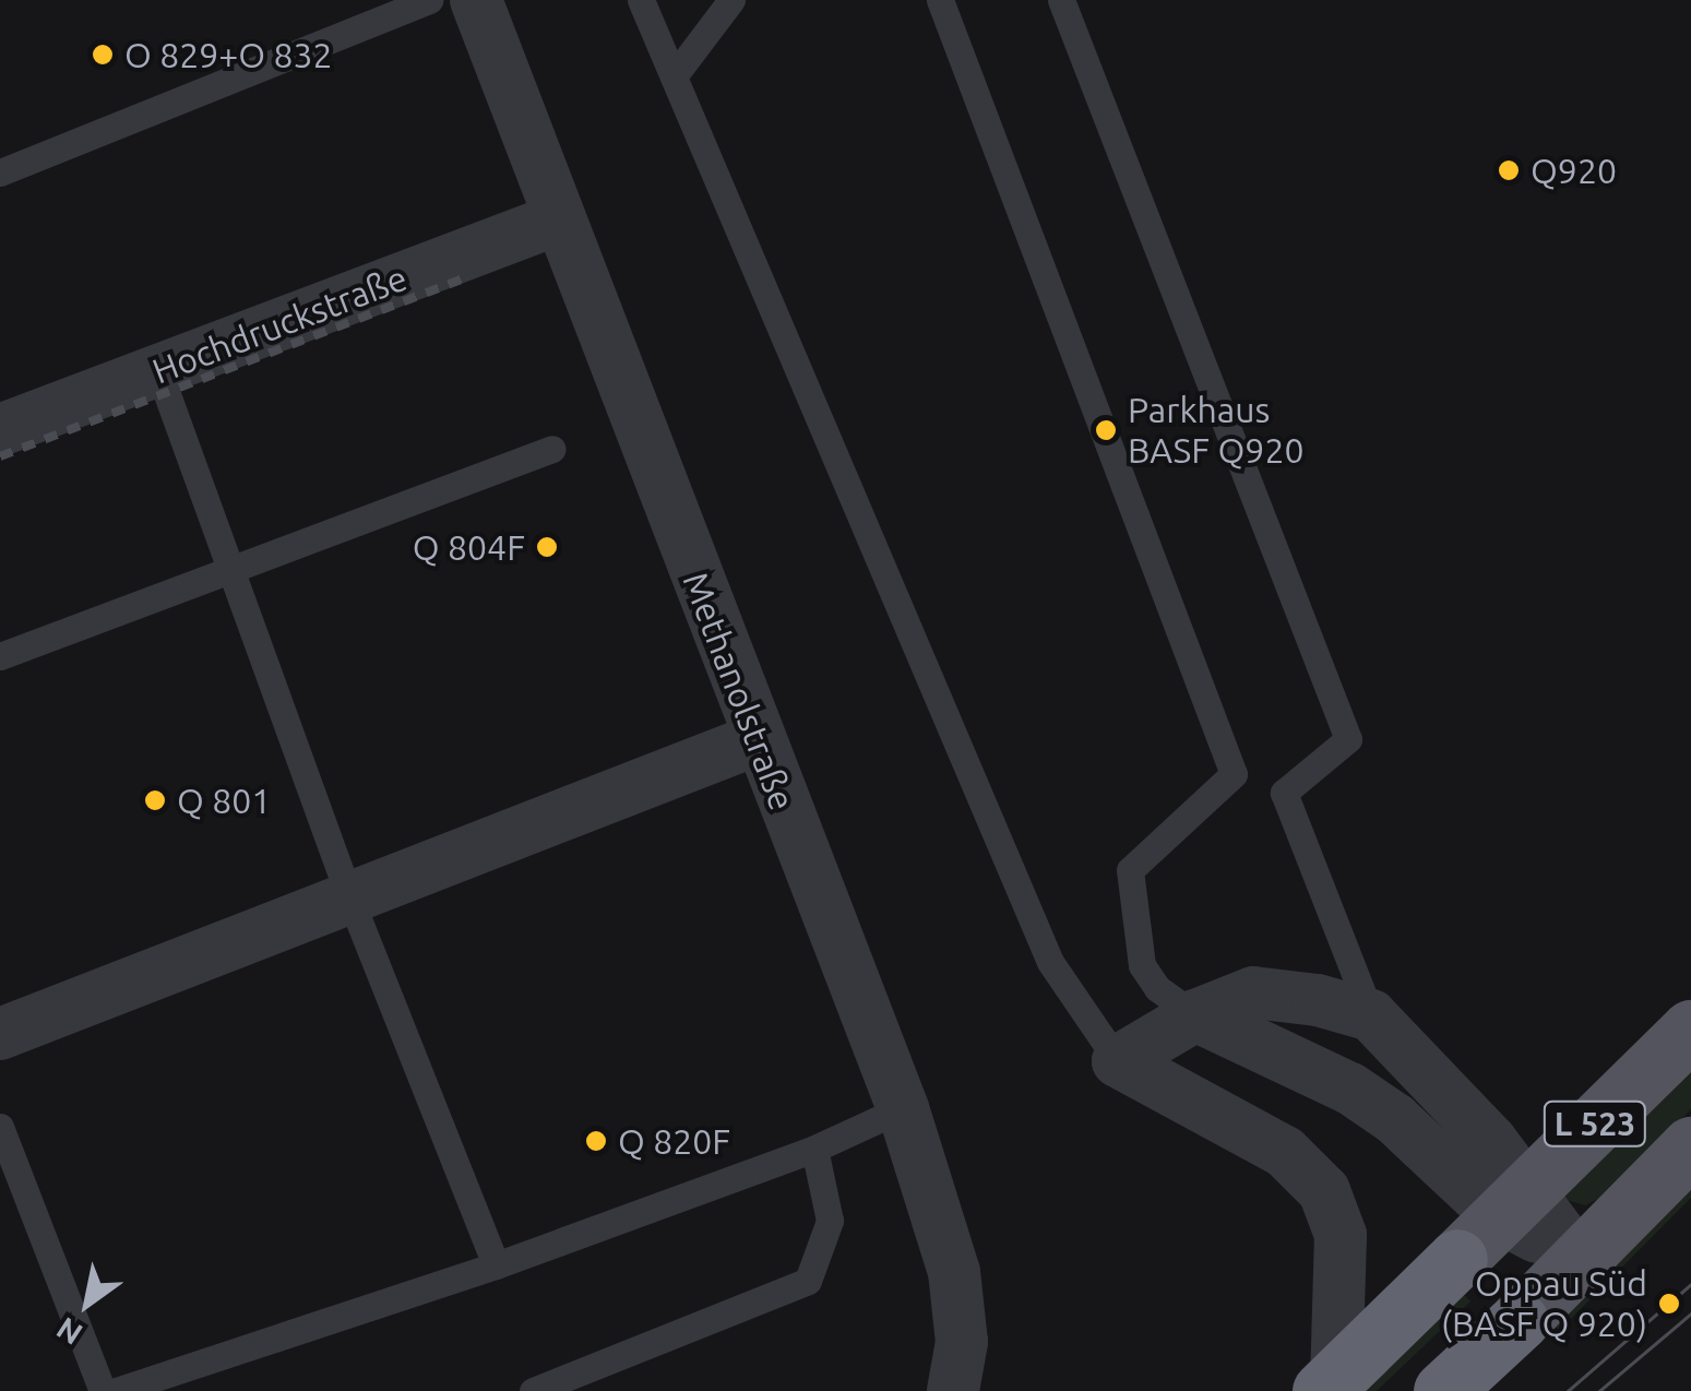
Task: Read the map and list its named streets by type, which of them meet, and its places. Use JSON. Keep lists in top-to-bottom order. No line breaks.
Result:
{"streets":{"highway":["L 523"],"street":["Hochdruckstraße","Methanolstraße"]},"crossings":[["Hochdruckstraße","Methanolstraße"]],"places":["O 829+O 832","Q920","Parkhaus BASF Q920","Q 804F","Q 801","Q 820F","Oppau Süd (BASF Q 920)"],"north":"bottom left"}
